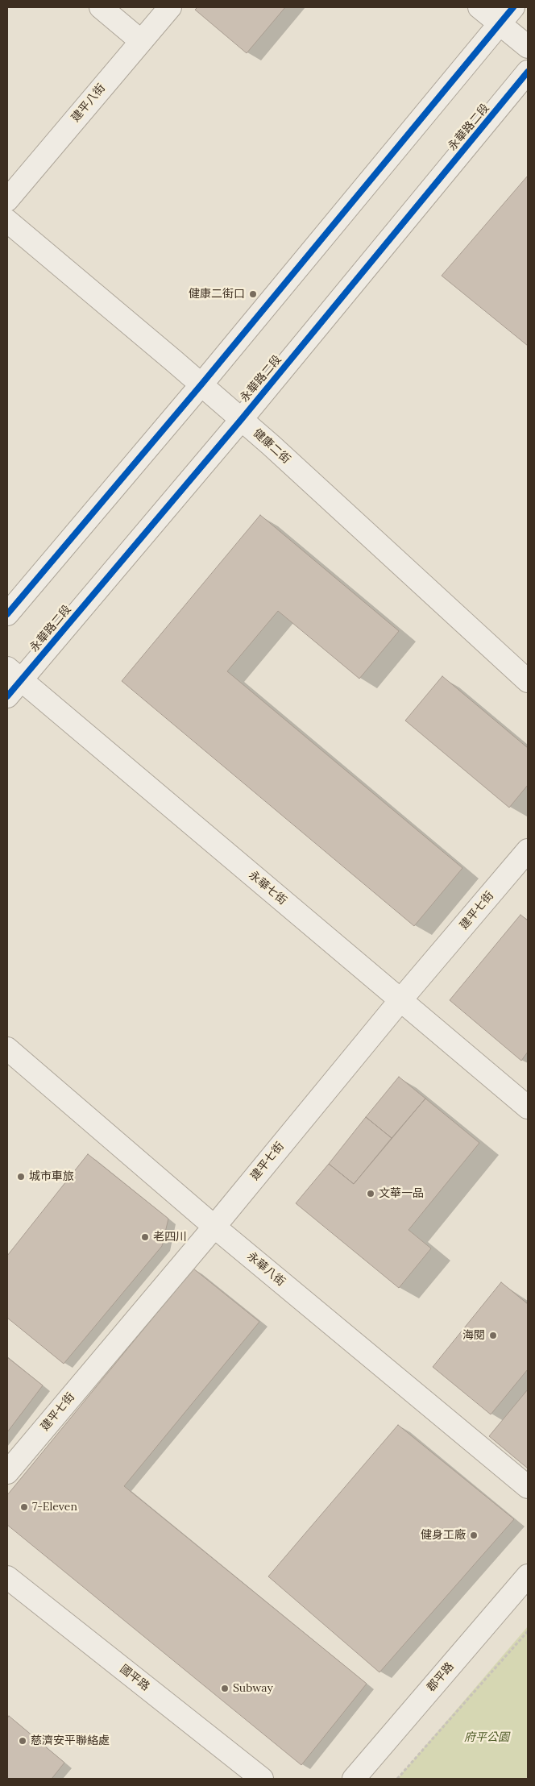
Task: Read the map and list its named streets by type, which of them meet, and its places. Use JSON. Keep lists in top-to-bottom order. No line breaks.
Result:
{"streets":{"street":["建平八街","永華路二段","健康二街","永華七街","建平七街","永華八街","郡平路","國平路"]},"crossings":[["永華路二段","健康二街"],["永華路二段","永華七街"],["永華七街","建平七街"],["建平七街","永華八街"]],"parks":["府平公園"],"places":["健康二街口","城市車旅","文華一品","老四川","海閱","7-Eleven","健身工廠","Subway","慈濟安平聯絡處"]}
